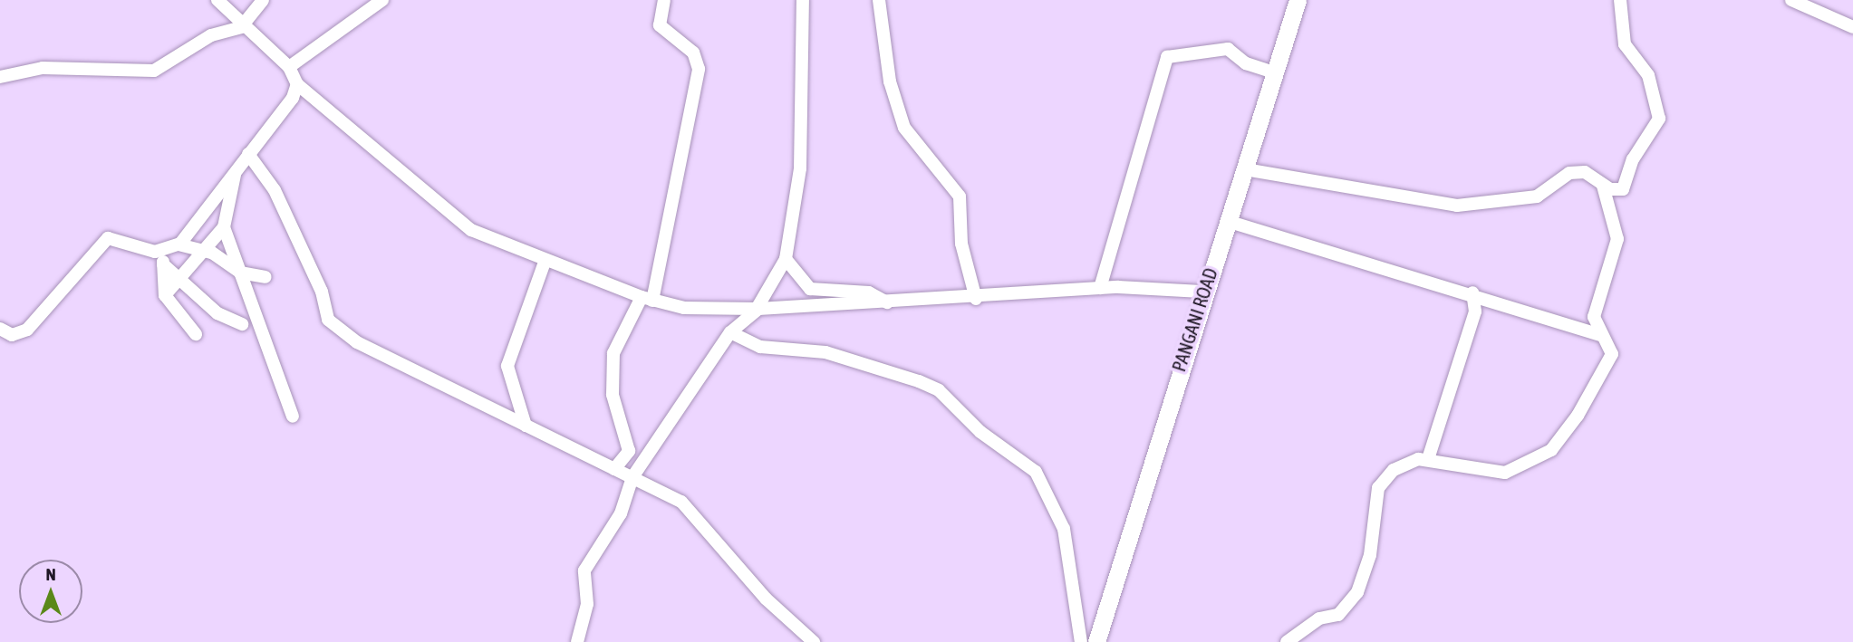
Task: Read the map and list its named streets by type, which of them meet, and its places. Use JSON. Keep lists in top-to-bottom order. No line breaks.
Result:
{"streets":{"main road":["PANGANI ROAD"]},"north":"top"}
